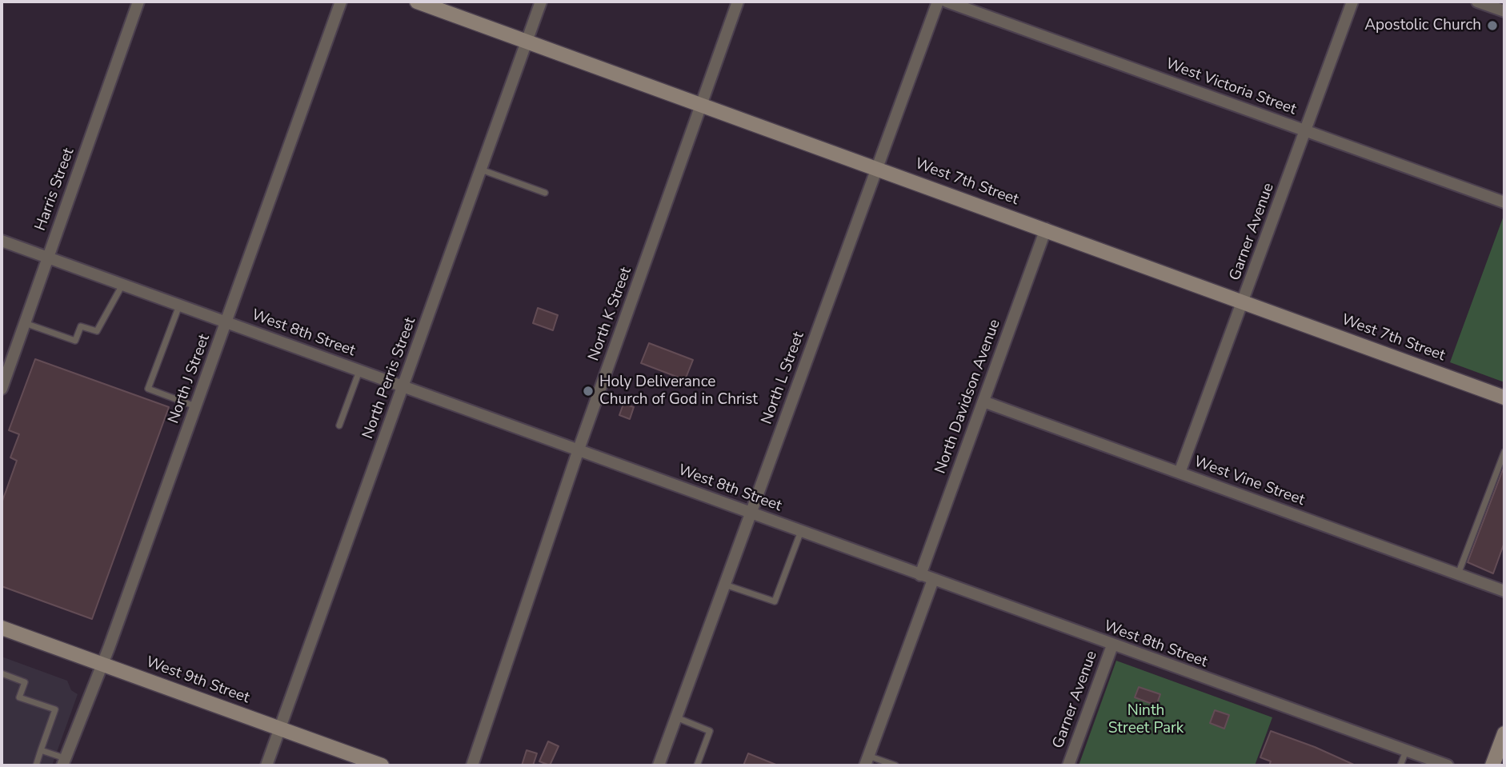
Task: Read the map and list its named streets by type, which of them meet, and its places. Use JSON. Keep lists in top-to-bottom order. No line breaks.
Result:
{"streets":{"street":["West Victoria Street","West 7th Street","Harris Street","Garner Avenue","North K Street","West 8th Street","North Perris Street","North L Street","North J Street","North Davidson Avenue","West Vine Street","West 9th Street"]},"crossings":[["West Victoria Street","Garner Avenue"],["West 7th Street","Garner Avenue"],["West 7th Street","North K Street"],["West 7th Street","North Perris Street"],["West 7th Street","North L Street"],["West 7th Street","North Davidson Avenue"],["Harris Street","West 8th Street"],["Garner Avenue","West 8th Street"],["Garner Avenue","West Vine Street"],["North K Street","West 8th Street"],["West 8th Street","North Perris Street"],["West 8th Street","North L Street"],["West 8th Street","North J Street"],["West 8th Street","North Davidson Avenue"],["North Perris Street","West 9th Street"],["North J Street","West 9th Street"],["North Davidson Avenue","West Vine Street"]],"parks":["Ninth Street Park"],"places":["Apostolic Church","Holy Deliverance Church of God in Christ"]}
